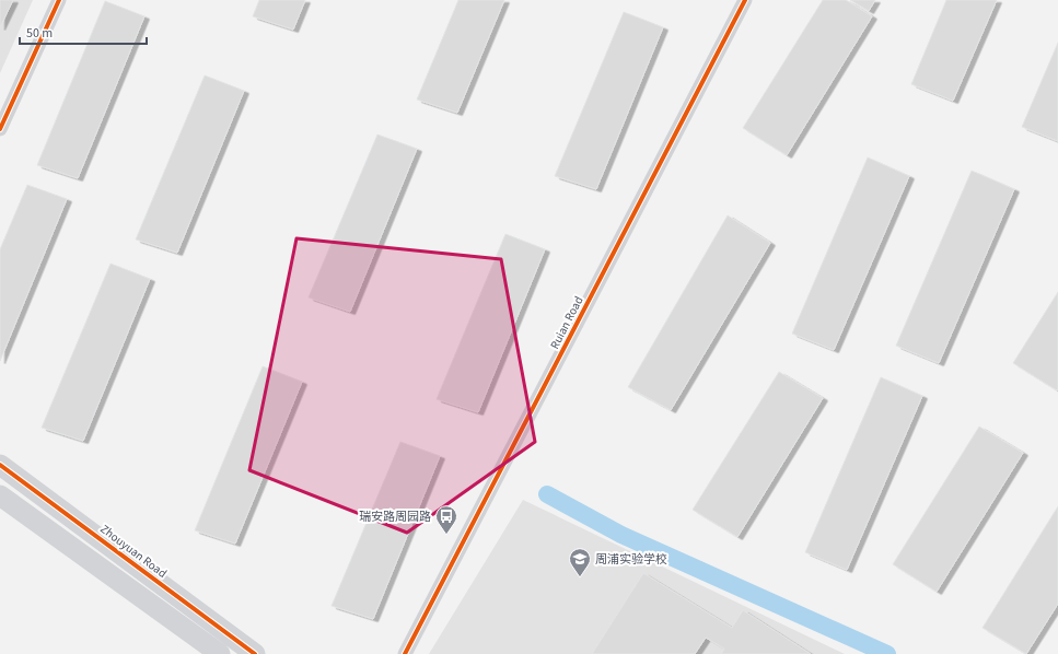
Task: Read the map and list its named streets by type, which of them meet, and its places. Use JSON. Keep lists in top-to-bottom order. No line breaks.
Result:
{"streets":{"street":["Ruian Road","Zhouyuan Road"]},"places":{"bus stop":["瑞安路周园路"],"school or university":["周浦实验学校"]},"scale_bar":"50 m"}
